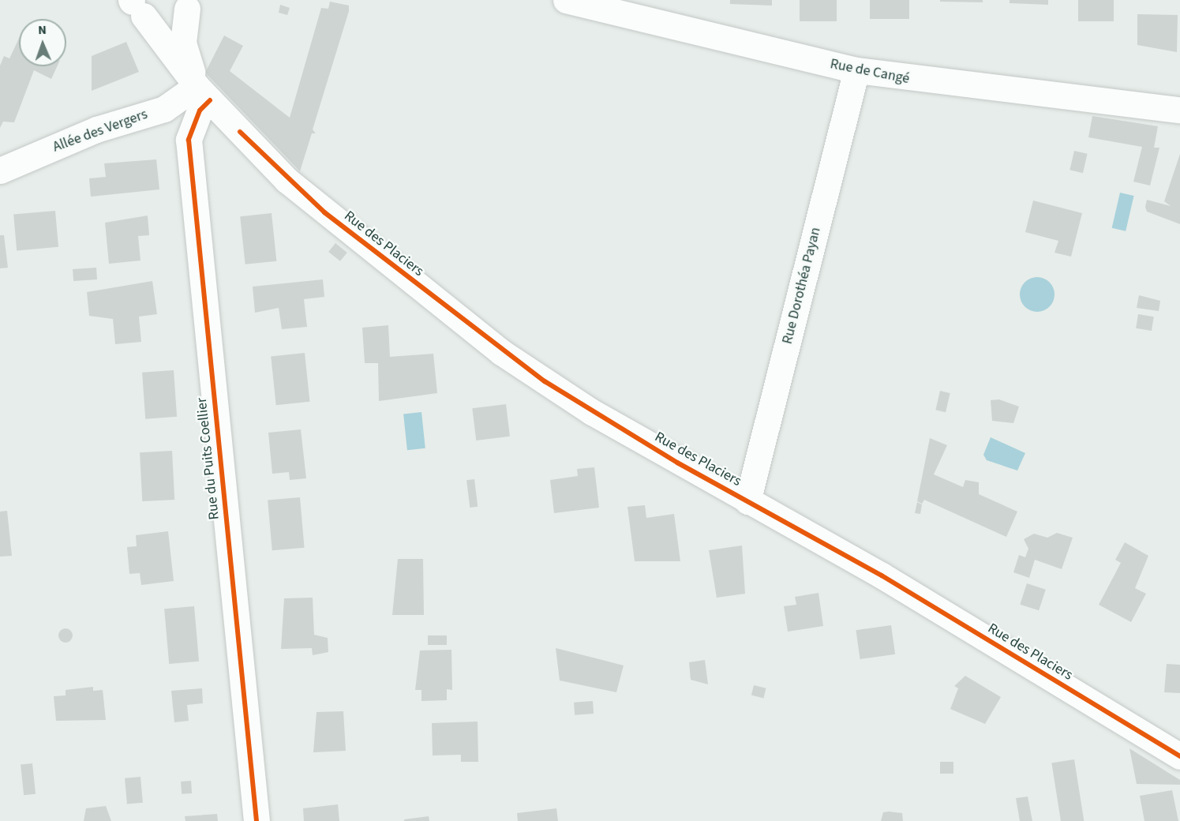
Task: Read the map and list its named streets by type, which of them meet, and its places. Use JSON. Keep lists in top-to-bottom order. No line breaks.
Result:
{"streets":{"street":["Rue de Cangé","Allée des Vergers","Rue des Placiers","Rue Dorothéa Payan","Rue du Puits Coellier"]},"crossings":[["Rue de Cangé","Rue Dorothéa Payan"],["Allée des Vergers","Rue des Placiers"],["Allée des Vergers","Rue du Puits Coellier"],["Rue des Placiers","Rue Dorothéa Payan"],["Rue des Placiers","Rue du Puits Coellier"]],"north":"top"}
